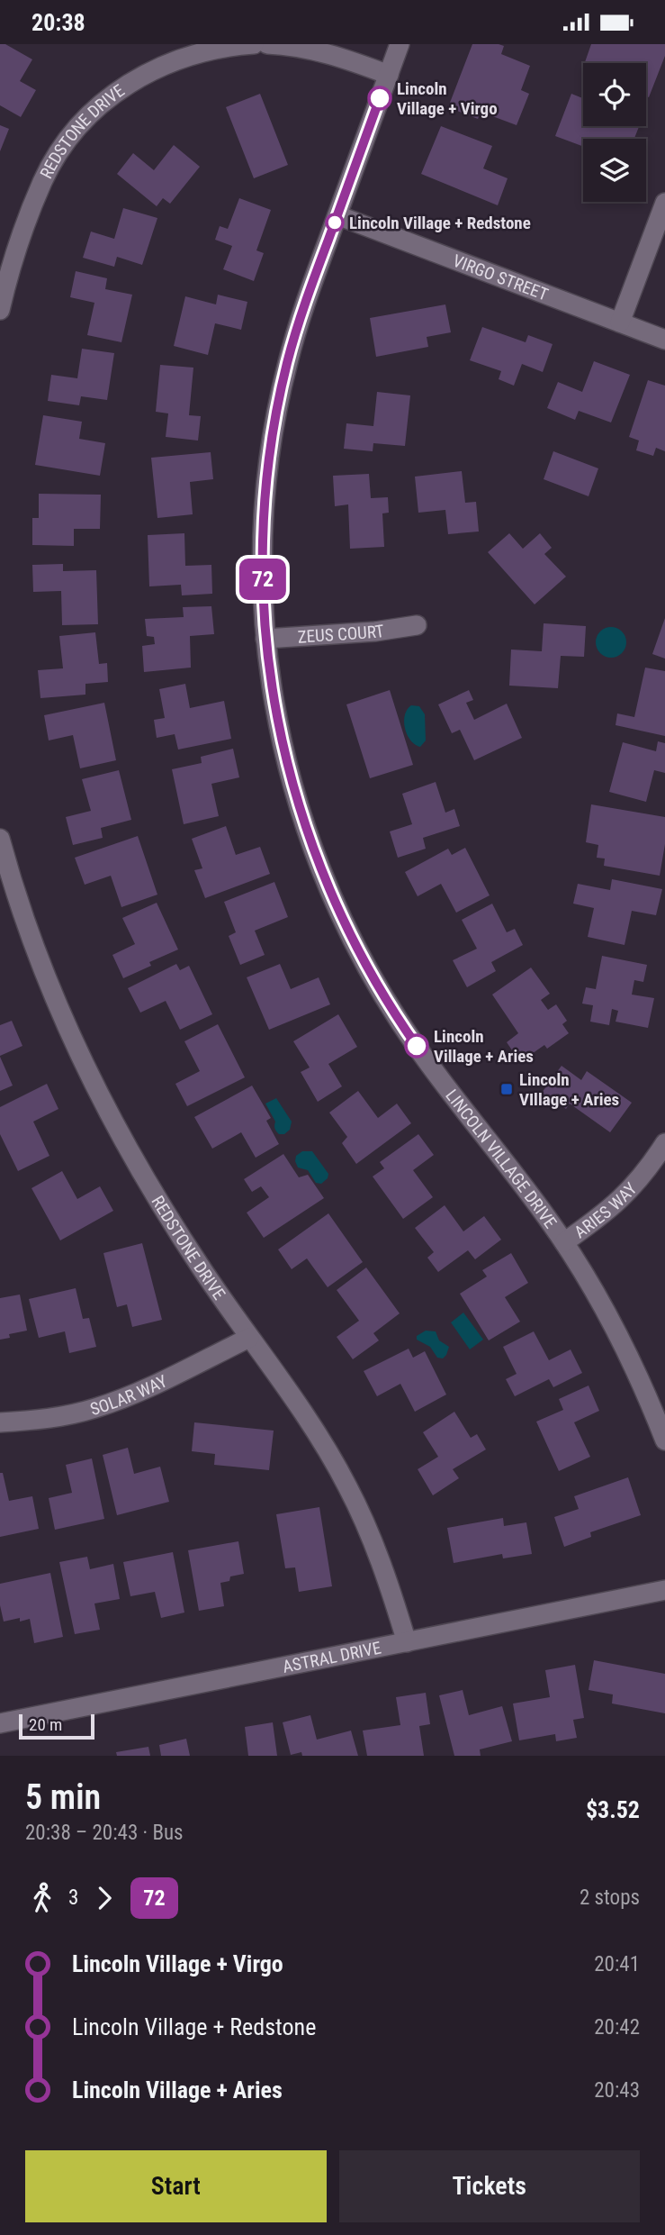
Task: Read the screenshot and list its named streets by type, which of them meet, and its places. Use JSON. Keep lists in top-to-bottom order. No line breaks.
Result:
{"streets":{"street":["REDSTONE DRIVE","VIRGO STREET","ZEUS COURT","LINCOLN VILLAGE DRIVE","ARIES WAY","SOLAR WAY","ASTRAL DRIVE"]},"crossings":[["REDSTONE DRIVE","SOLAR WAY"],["REDSTONE DRIVE","ASTRAL DRIVE"],["VIRGO STREET","LINCOLN VILLAGE DRIVE"],["ZEUS COURT","LINCOLN VILLAGE DRIVE"],["LINCOLN VILLAGE DRIVE","ARIES WAY"]],"places":{"other":["Lincoln Village + Virgo","Lincoln Village + Redstone","Lincoln Village + Aries"],"transit":["Lincoln VIllage + Aries"]},"lines":["bus line 72"],"scale_bar":"20 m","page":{"status":"20:38","on_map":"72","scale":"20 m","heading":["5 min","20:38 – 20:43 · Bus","$3.52"],"legs":["3","72","2 stops"],"list":[{"name":"Lincoln Village + Virgo","value":"20:41"},{"name":"Lincoln Village + Redstone","value":"20:42"},{"name":"Lincoln Village + Aries","value":"20:43"}],"buttons":["Start","Tickets"]}}
